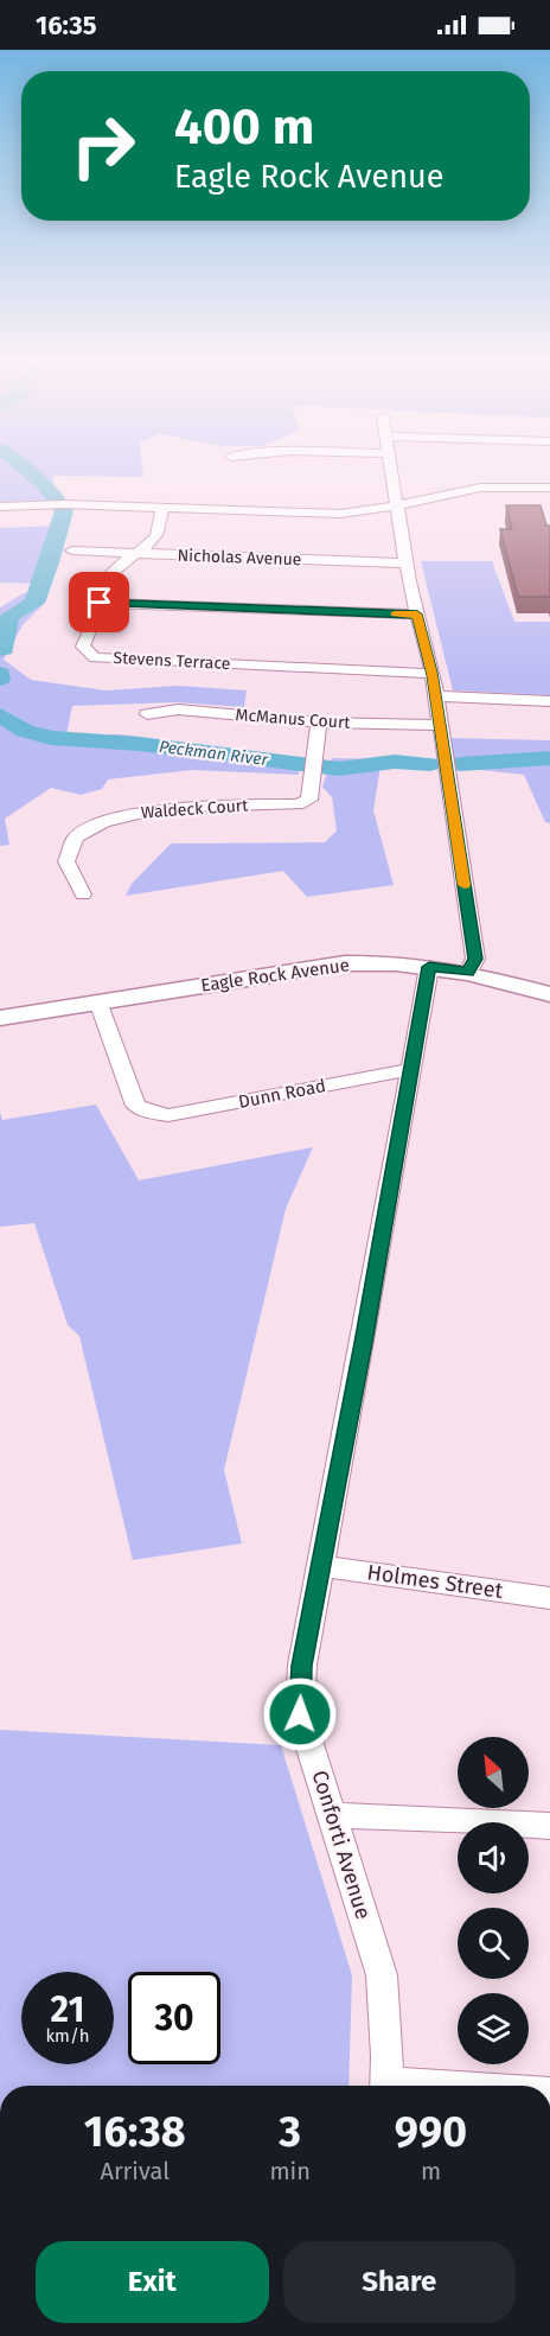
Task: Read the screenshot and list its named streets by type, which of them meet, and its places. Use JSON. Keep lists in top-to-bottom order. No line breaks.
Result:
{"streets":{"main road":["Eagle Rock Avenue"],"street":["Nicholas Avenue","Stevens Terrace","McManus Court","Waldeck Court","Dunn Road","Holmes Street","Conforti Avenue"]},"crossings":[["Nicholas Avenue","Stevens Terrace"],["McManus Court","Waldeck Court"],["Eagle Rock Avenue","Dunn Road"],["Eagle Rock Avenue","Conforti Avenue"],["Dunn Road","Conforti Avenue"],["Holmes Street","Conforti Avenue"]],"water":["Peckman River"],"north":"top left","page":{"status":"16:35","turn":["400 m","Eagle Rock Avenue"],"speed":"21 km/h","limit":"30","eta":["16:38","Arrival","3","min","990","m"],"buttons":["Exit","Share"]}}
